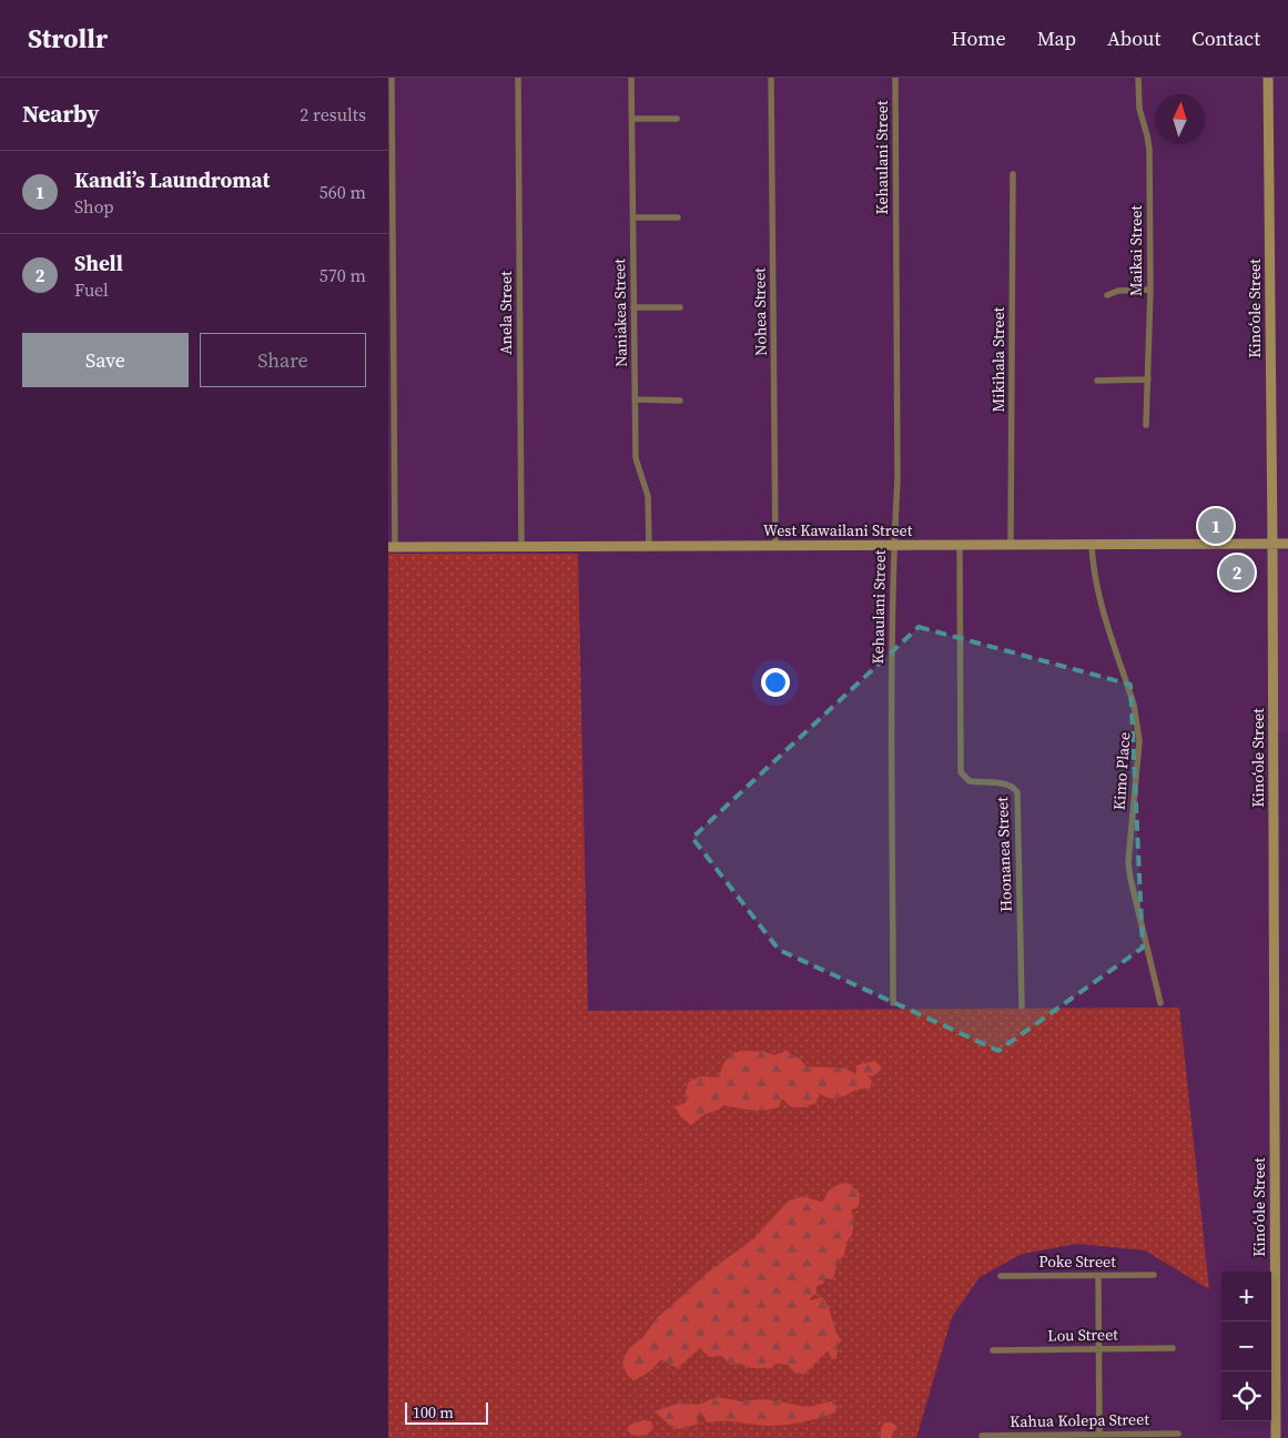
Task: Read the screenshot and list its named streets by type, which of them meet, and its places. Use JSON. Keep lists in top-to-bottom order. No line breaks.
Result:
{"streets":{"street":["Kehaulani Street","Maikai Street","Kinoʻole Street","Nohea Street","Anela Street","Naniakea Street","Mikihala Street","West Kawailani Street","Kimo Place","Hoonanea Street","Poke Street","Lou Street","Kahua Kolepa Street"]},"crossings":[["Kehaulani Street","West Kawailani Street"],["Kinoʻole Street","West Kawailani Street"],["Nohea Street","West Kawailani Street"],["Anela Street","West Kawailani Street"],["Naniakea Street","West Kawailani Street"],["Mikihala Street","West Kawailani Street"],["West Kawailani Street","Kimo Place"],["West Kawailani Street","Hoonanea Street"]],"scale_bar":"100 m","north":"top","page":{"header":"Strollr","nav":["Home","Map","About","Contact"],"heading":["Nearby","2 results"],"list":[{"mark":"1","name":"Kandi’s Laundromat","note":"Shop","value":"560 m"},{"mark":"2","name":"Shell","note":"Fuel","value":"570 m"}],"buttons":["Save","Share"],"pins":["1","2"],"map_buttons":["+","−"],"scale":"100 m"}}
